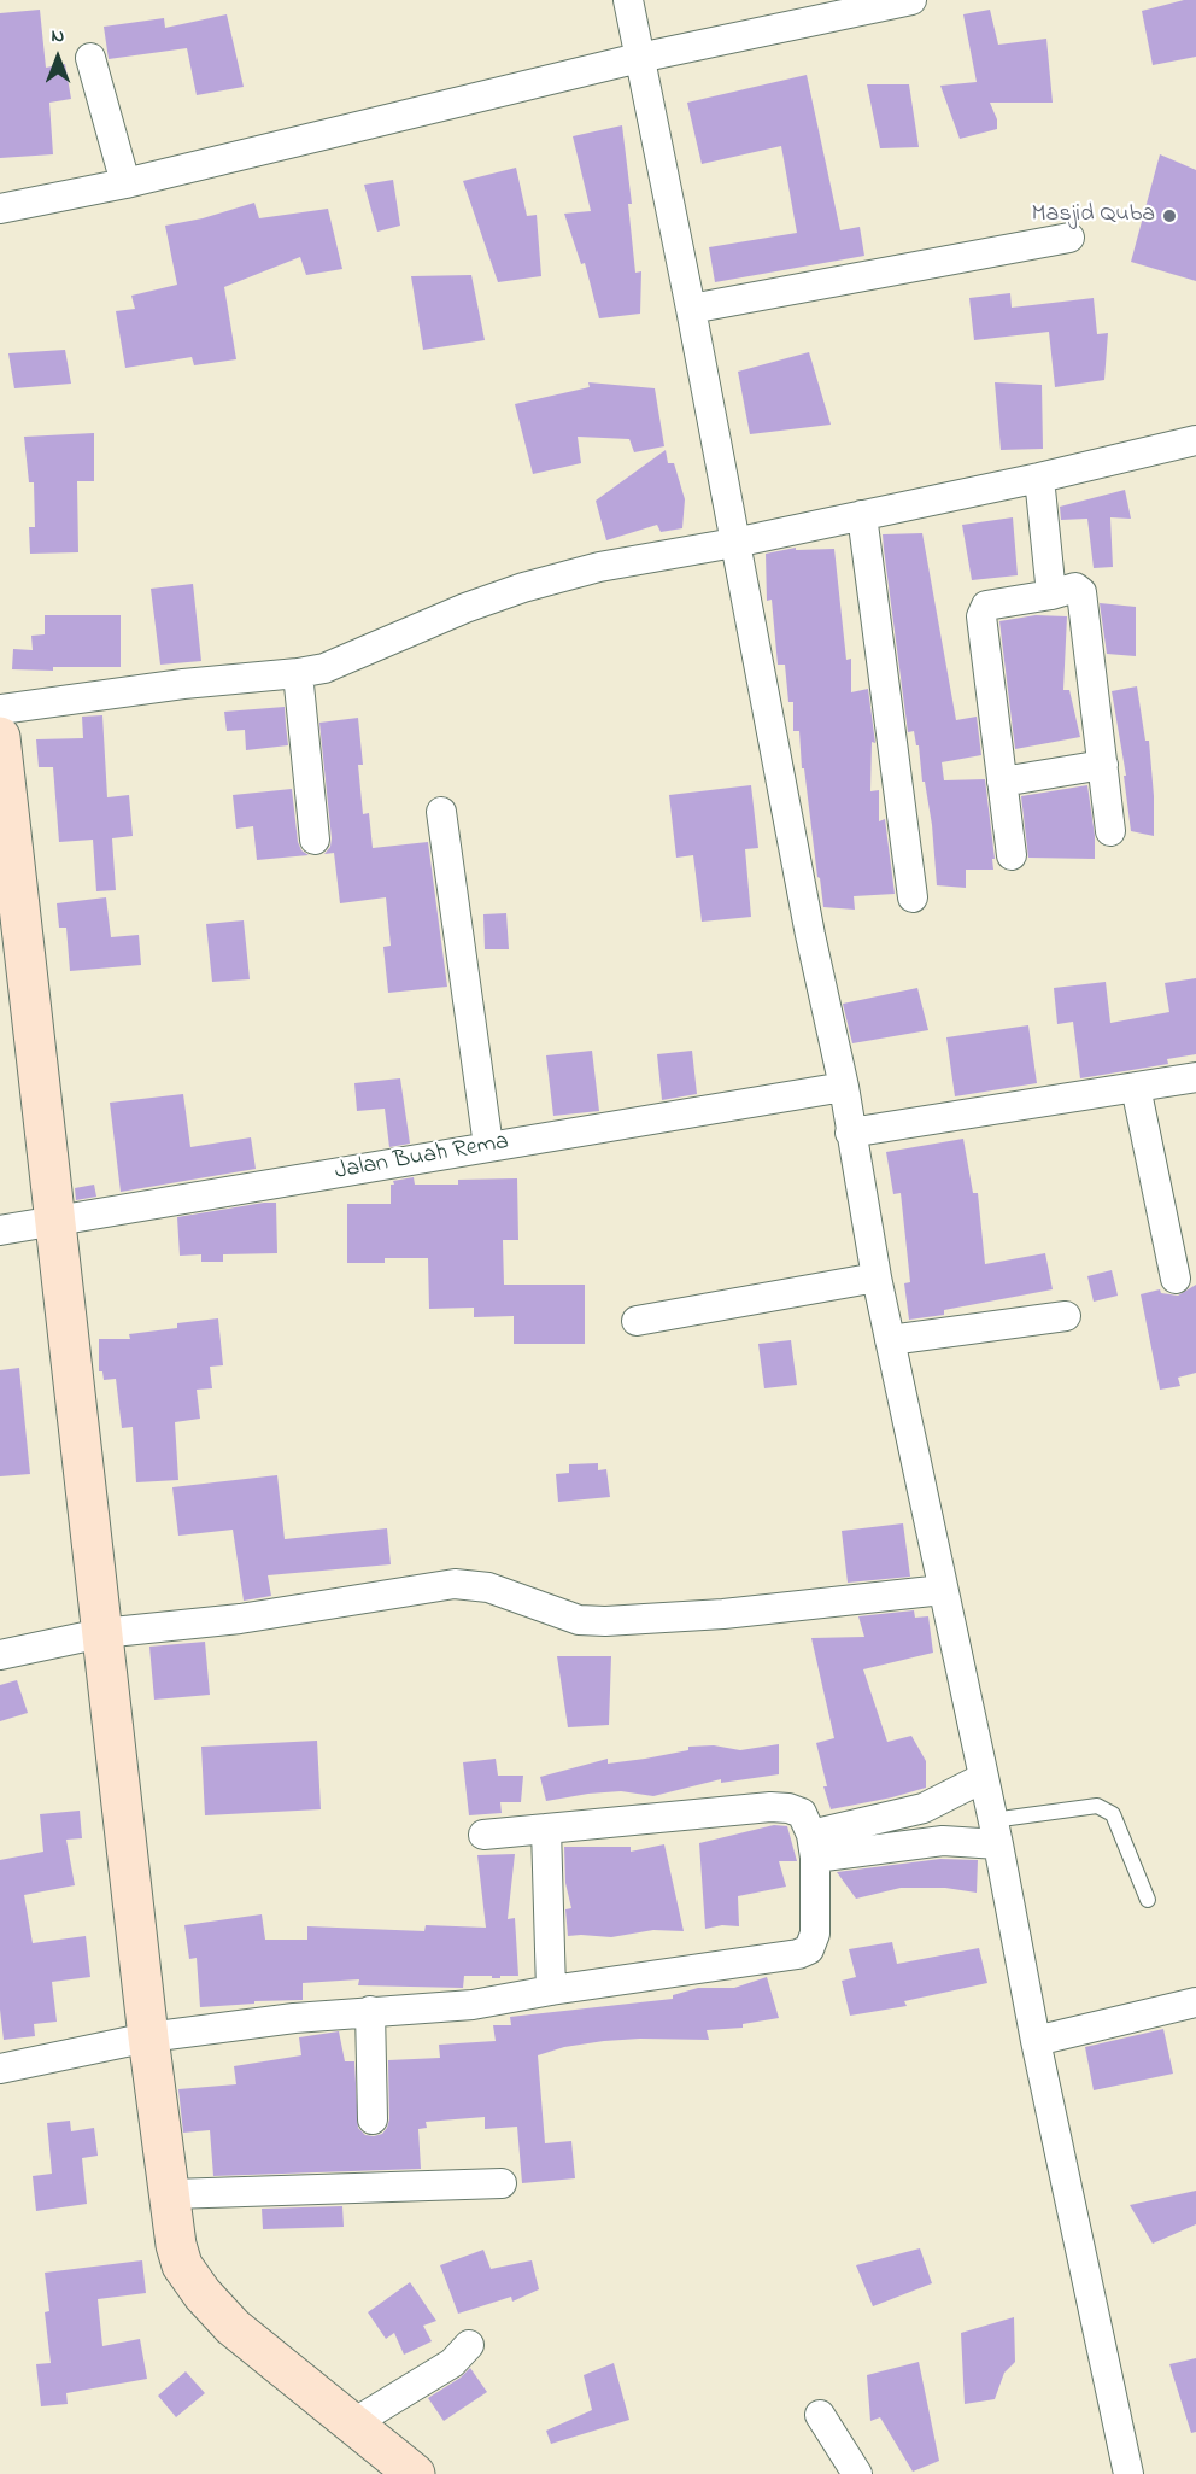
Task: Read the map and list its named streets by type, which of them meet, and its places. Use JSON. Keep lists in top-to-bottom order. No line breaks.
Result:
{"streets":{"street":["Jalan Buah Rema"]},"places":["Masjid Quba"],"north":"top"}
